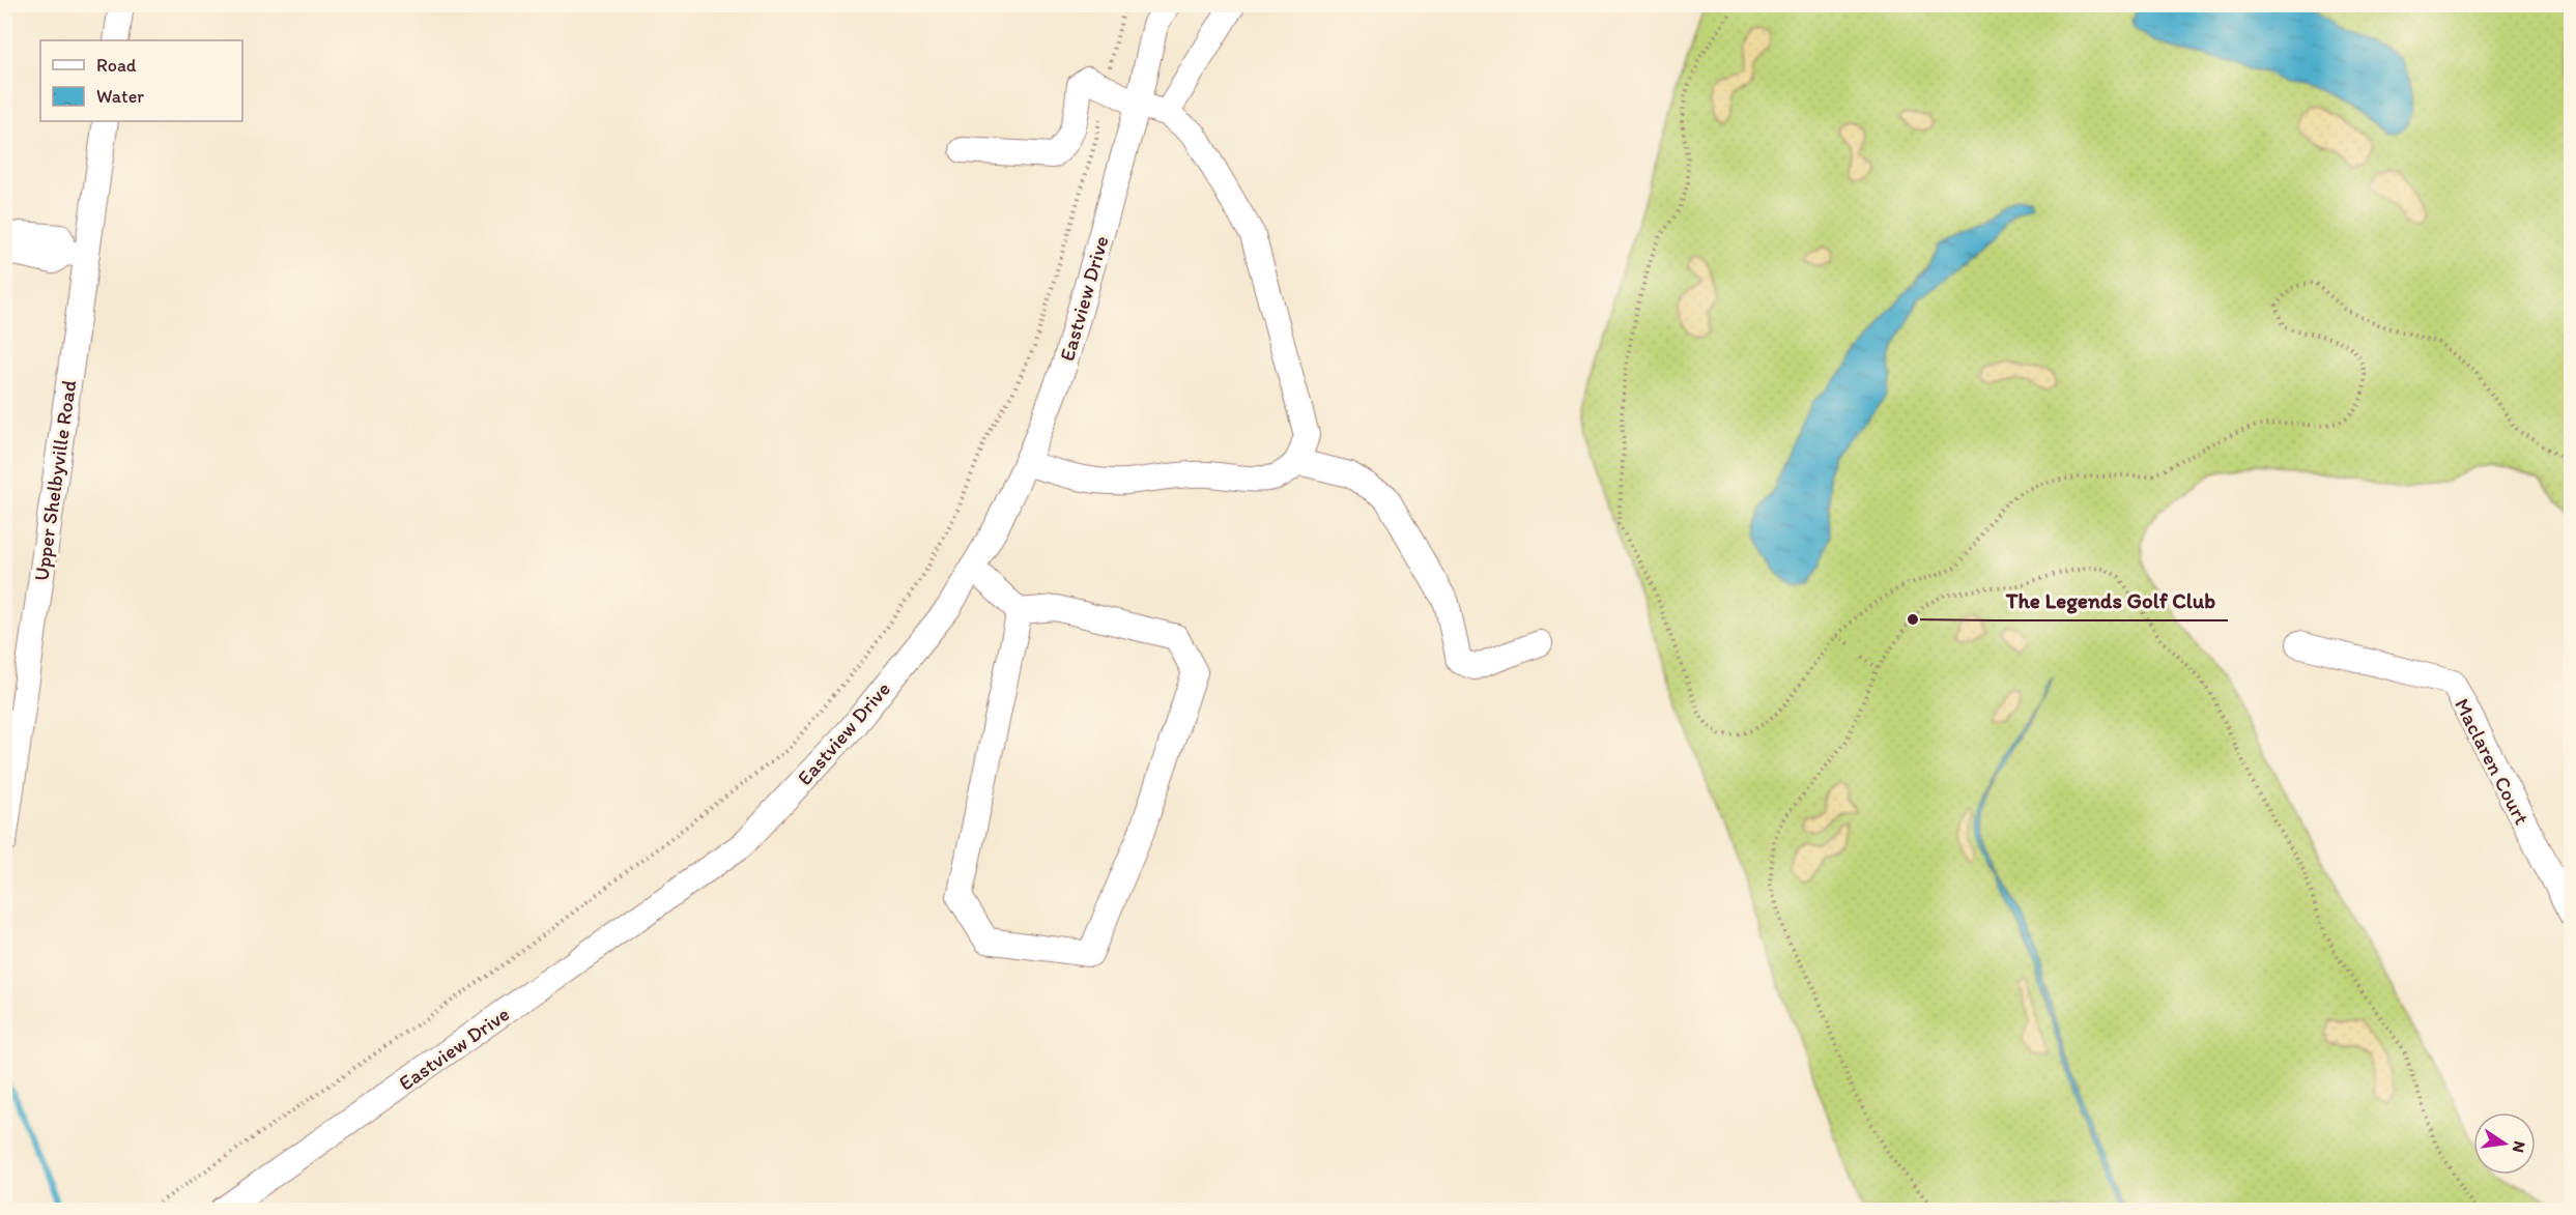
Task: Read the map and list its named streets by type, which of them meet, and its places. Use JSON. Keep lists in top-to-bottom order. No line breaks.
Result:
{"streets":{"street":["Eastview Drive","Upper Shelbyville Road","Maclaren Court"]},"places":["The Legends Golf Club"],"legend":["Road","Water"],"north":"right"}
